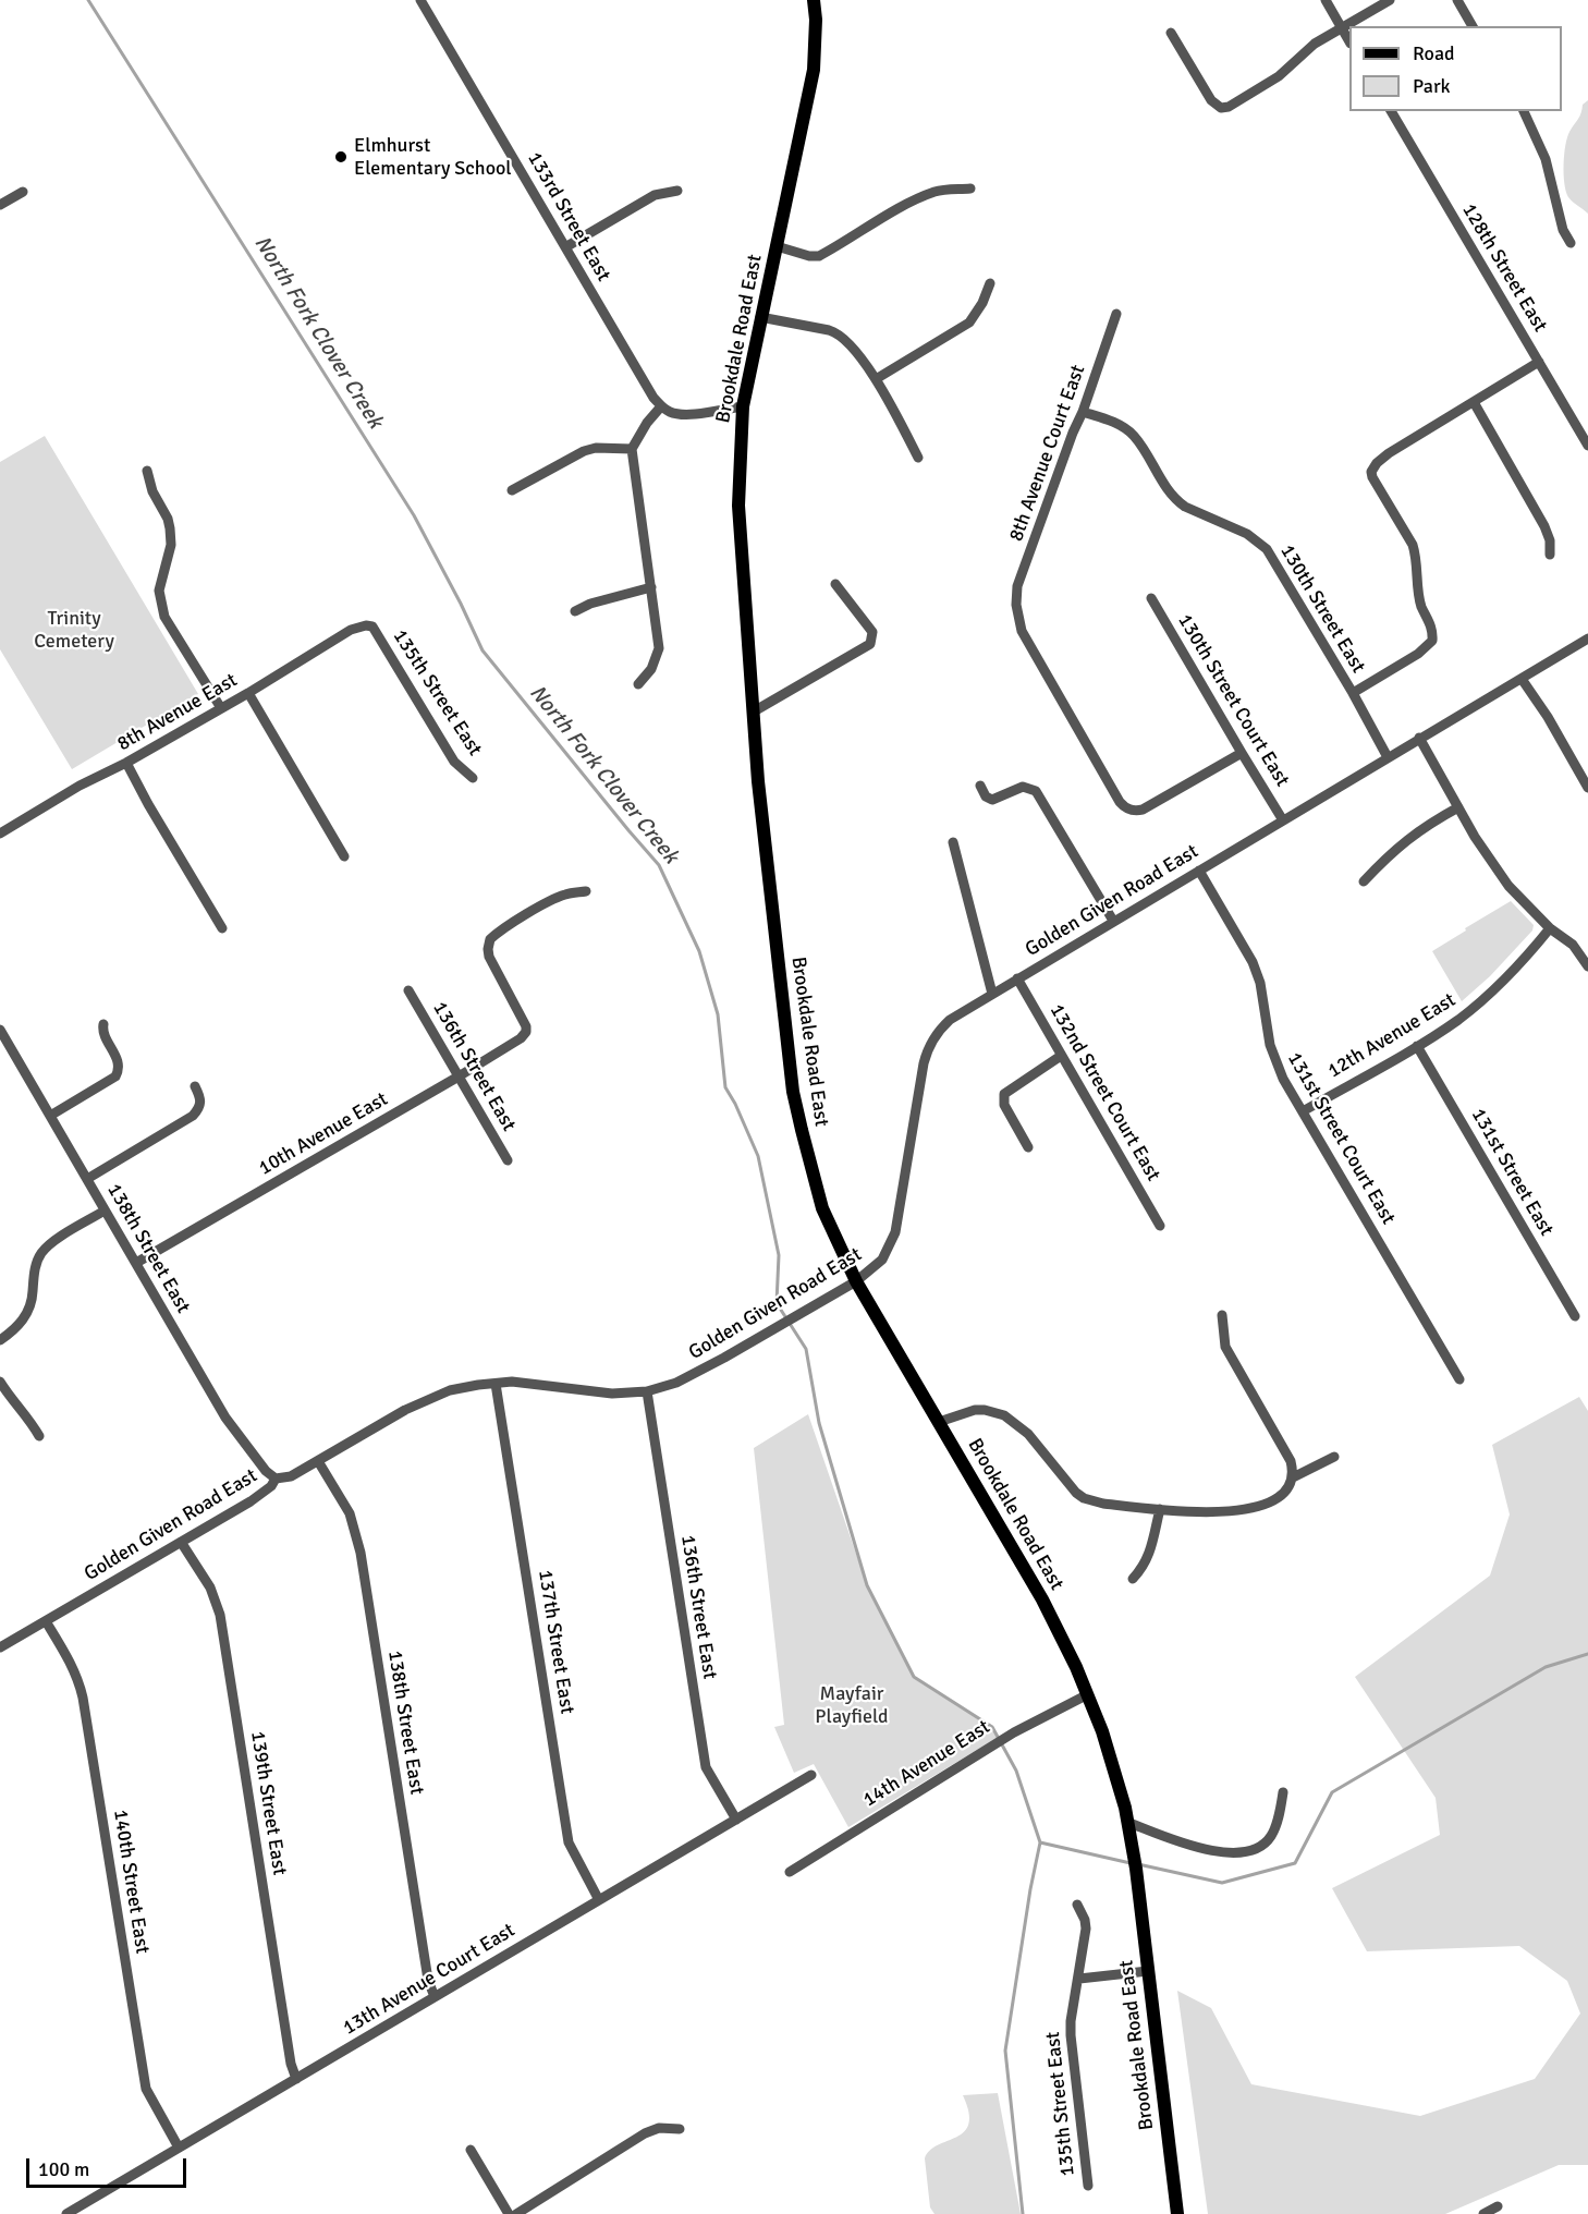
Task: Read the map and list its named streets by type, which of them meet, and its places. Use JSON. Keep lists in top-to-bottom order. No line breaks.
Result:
{"streets":{"main road":["Brookdale Road East"],"street":["133rd Street East","128th Street East","8th Avenue Court East","130th Street East","135th Street East","130th Street Court East","8th Avenue East","Golden Given Road East","12th Avenue East","136th Street East","132nd Street Court East","10th Avenue East","131st Street Court East","131st Street East","138th Street East","137th Street East","14th Avenue East","139th Street East","140th Street East","13th Avenue Court East"]},"crossings":[["Brookdale Road East","Golden Given Road East"],["Brookdale Road East","14th Avenue East"],["8th Avenue Court East","130th Street East"],["8th Avenue Court East","130th Street Court East"],["130th Street East","Golden Given Road East"],["135th Street East","8th Avenue East"],["130th Street Court East","Golden Given Road East"],["Golden Given Road East","136th Street East"],["Golden Given Road East","132nd Street Court East"],["Golden Given Road East","131st Street Court East"],["Golden Given Road East","138th Street East"],["Golden Given Road East","137th Street East"],["Golden Given Road East","139th Street East"],["Golden Given Road East","140th Street East"],["12th Avenue East","131st Street Court East"],["12th Avenue East","131st Street East"],["136th Street East","10th Avenue East"],["136th Street East","13th Avenue Court East"],["10th Avenue East","138th Street East"],["138th Street East","13th Avenue Court East"],["137th Street East","13th Avenue Court East"],["139th Street East","13th Avenue Court East"],["140th Street East","13th Avenue Court East"]],"water":["North Fork Clover Creek"],"parks":["Trinity Cemetery","Mayfair Playfield"],"places":["Elmhurst Elementary School"],"legend":["Road","Park"],"scale_bar":"100 m"}
